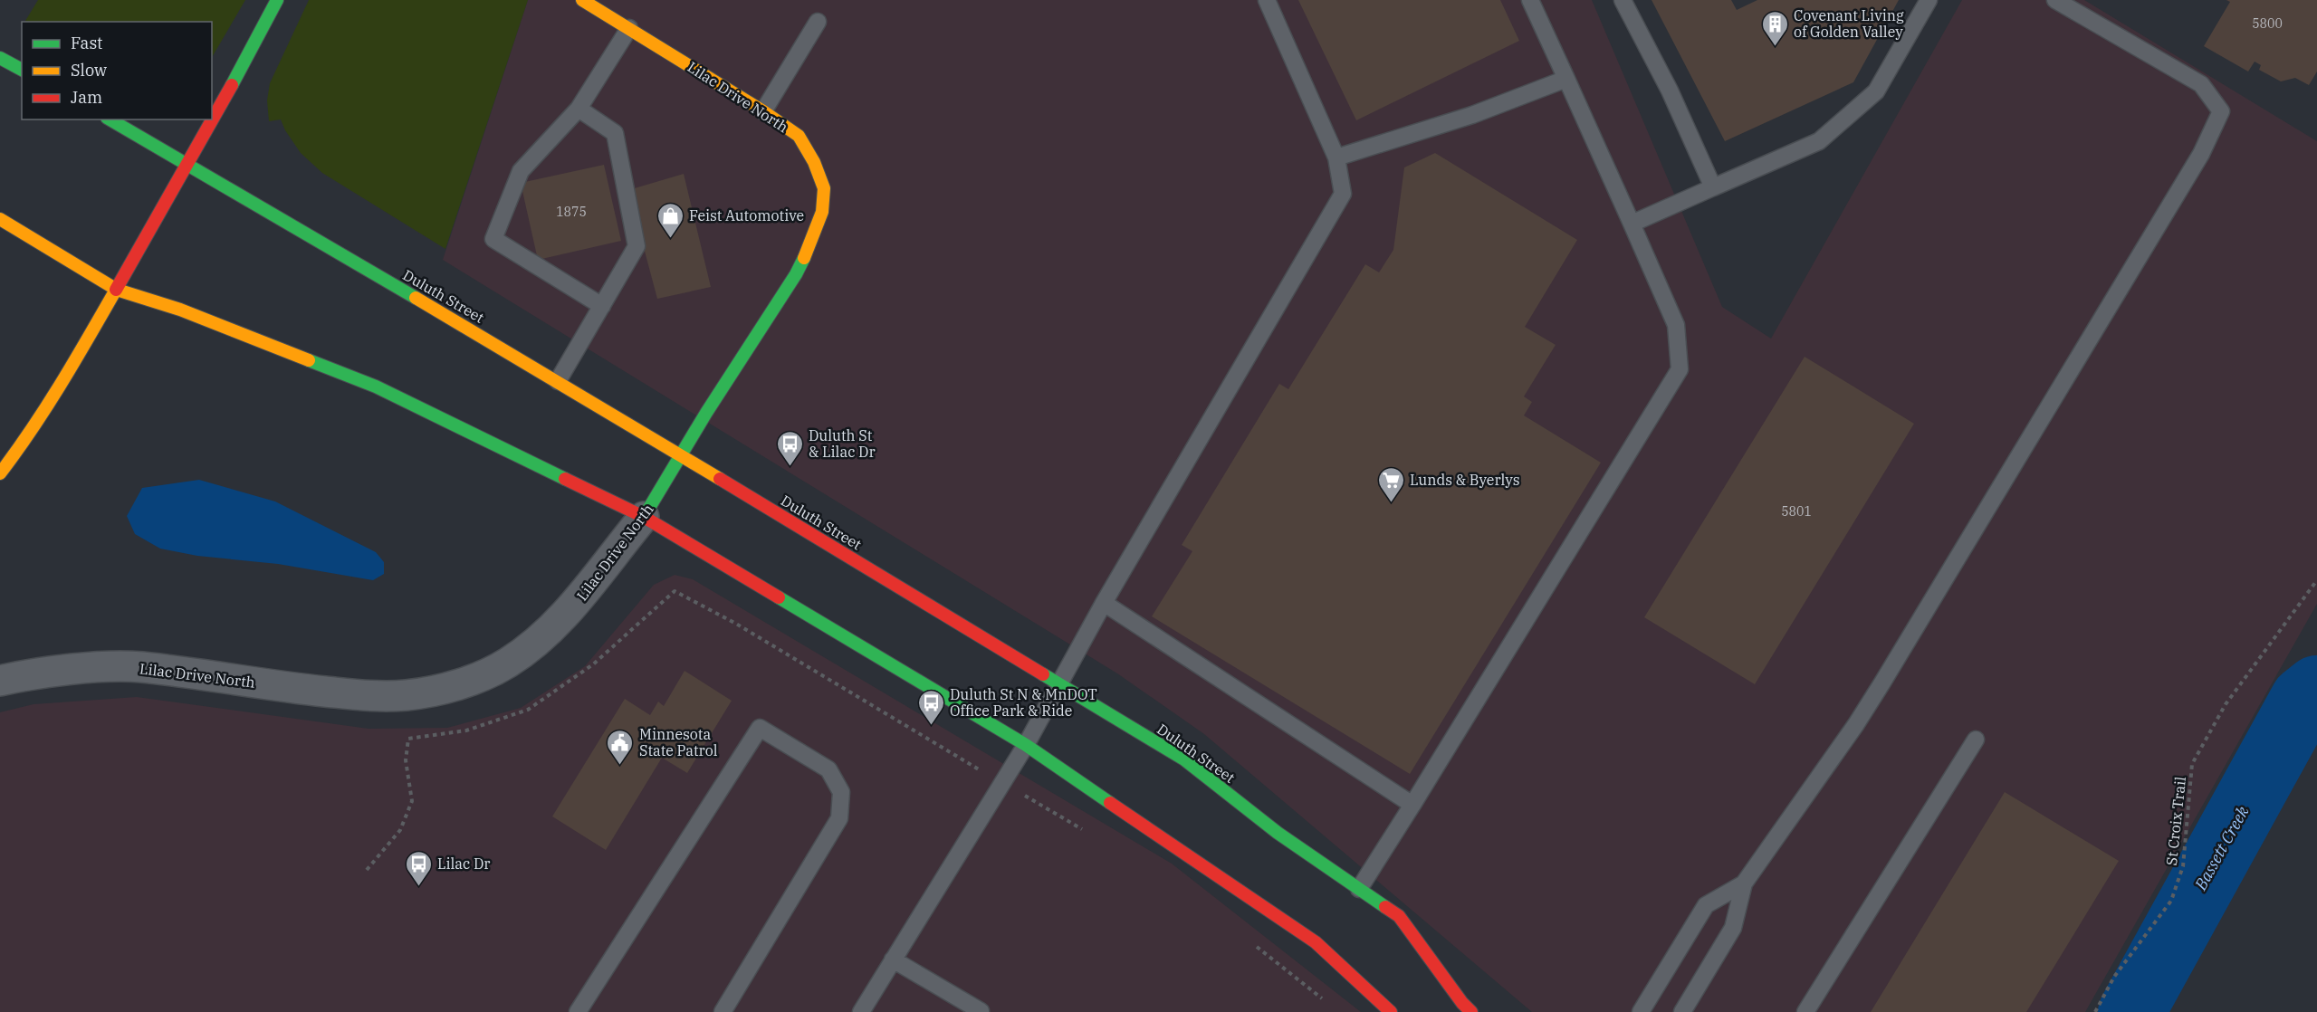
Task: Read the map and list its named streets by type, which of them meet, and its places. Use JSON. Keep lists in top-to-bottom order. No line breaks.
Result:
{"streets":{"main road":["Lilac Drive North","Duluth Street"],"path":["St Croix Trail"]},"crossings":[["Lilac Drive North","Duluth Street"]],"water":["Bassett Creek"],"places":{"building":["Covenant Living of Golden Valley"],"shop":["Feist Automotive"],"bus stop":["Duluth St & Lilac Dr","Duluth St N & MnDOT Office Park & Ride","Lilac Dr"],"supermarket":["Lunds & Byerlys"],"public building":["Minnesota State Patrol"]},"house_numbers":["5800","1875","5801"],"legend":["Fast","Slow","Jam"]}
